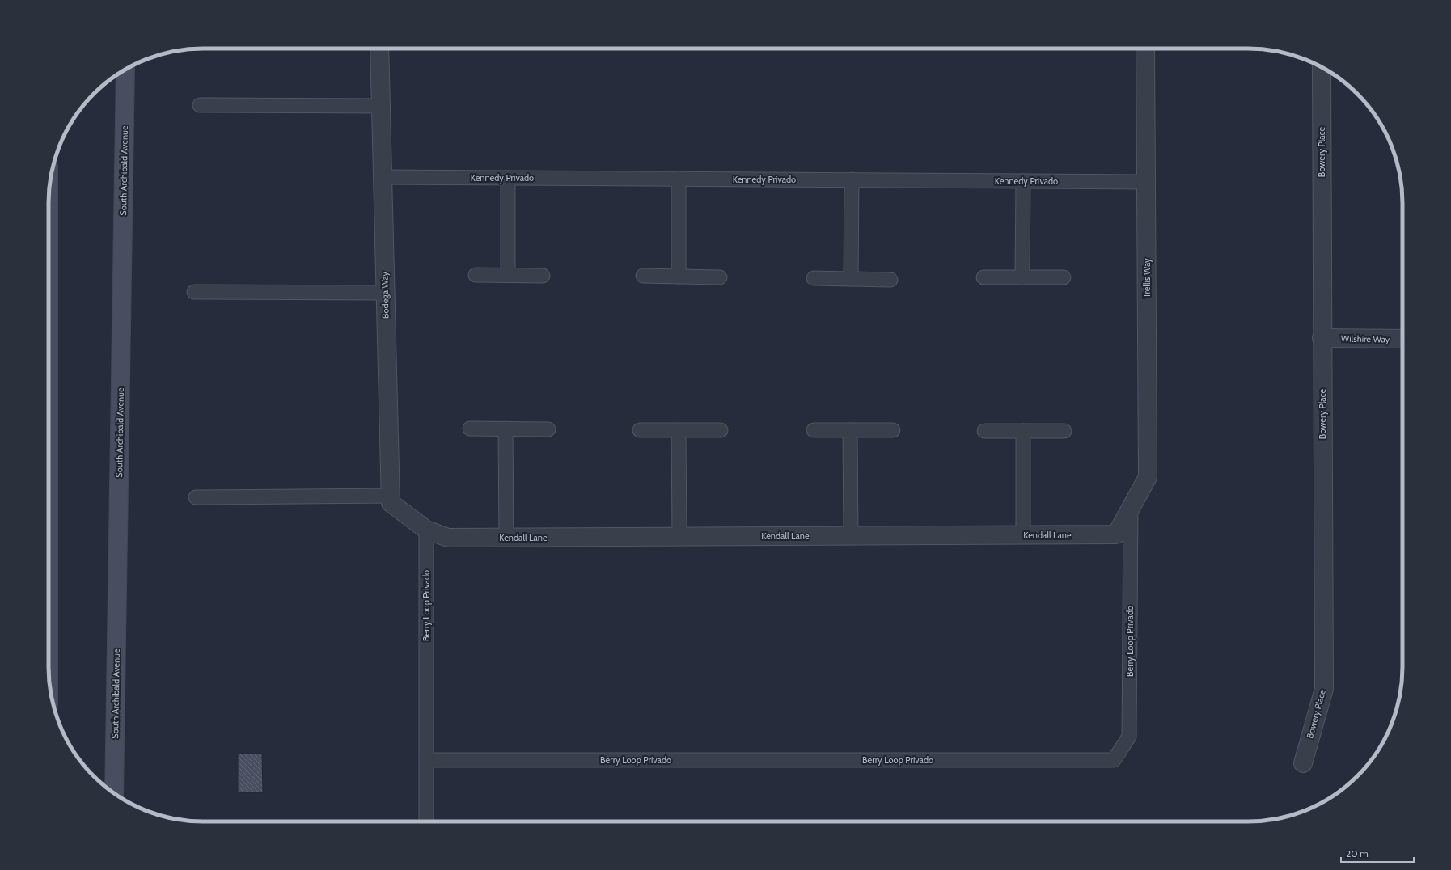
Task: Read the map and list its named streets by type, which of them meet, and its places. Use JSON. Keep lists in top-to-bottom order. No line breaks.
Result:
{"streets":{"main road":["South Archibald Avenue"],"street":["Bowery Place","Trellis Way","Bodega Way","Wilshire Way","Kendall Lane"],"lane":["Kennedy Privado","Berry Loop Privado"]},"crossings":[["Bowery Place","Wilshire Way"],["Kennedy Privado","Trellis Way"],["Kennedy Privado","Bodega Way"],["Trellis Way","Kendall Lane"],["Trellis Way","Berry Loop Privado"],["Bodega Way","Kendall Lane"],["Bodega Way","Berry Loop Privado"],["Kendall Lane","Berry Loop Privado"]],"scale_bar":"20 m"}
